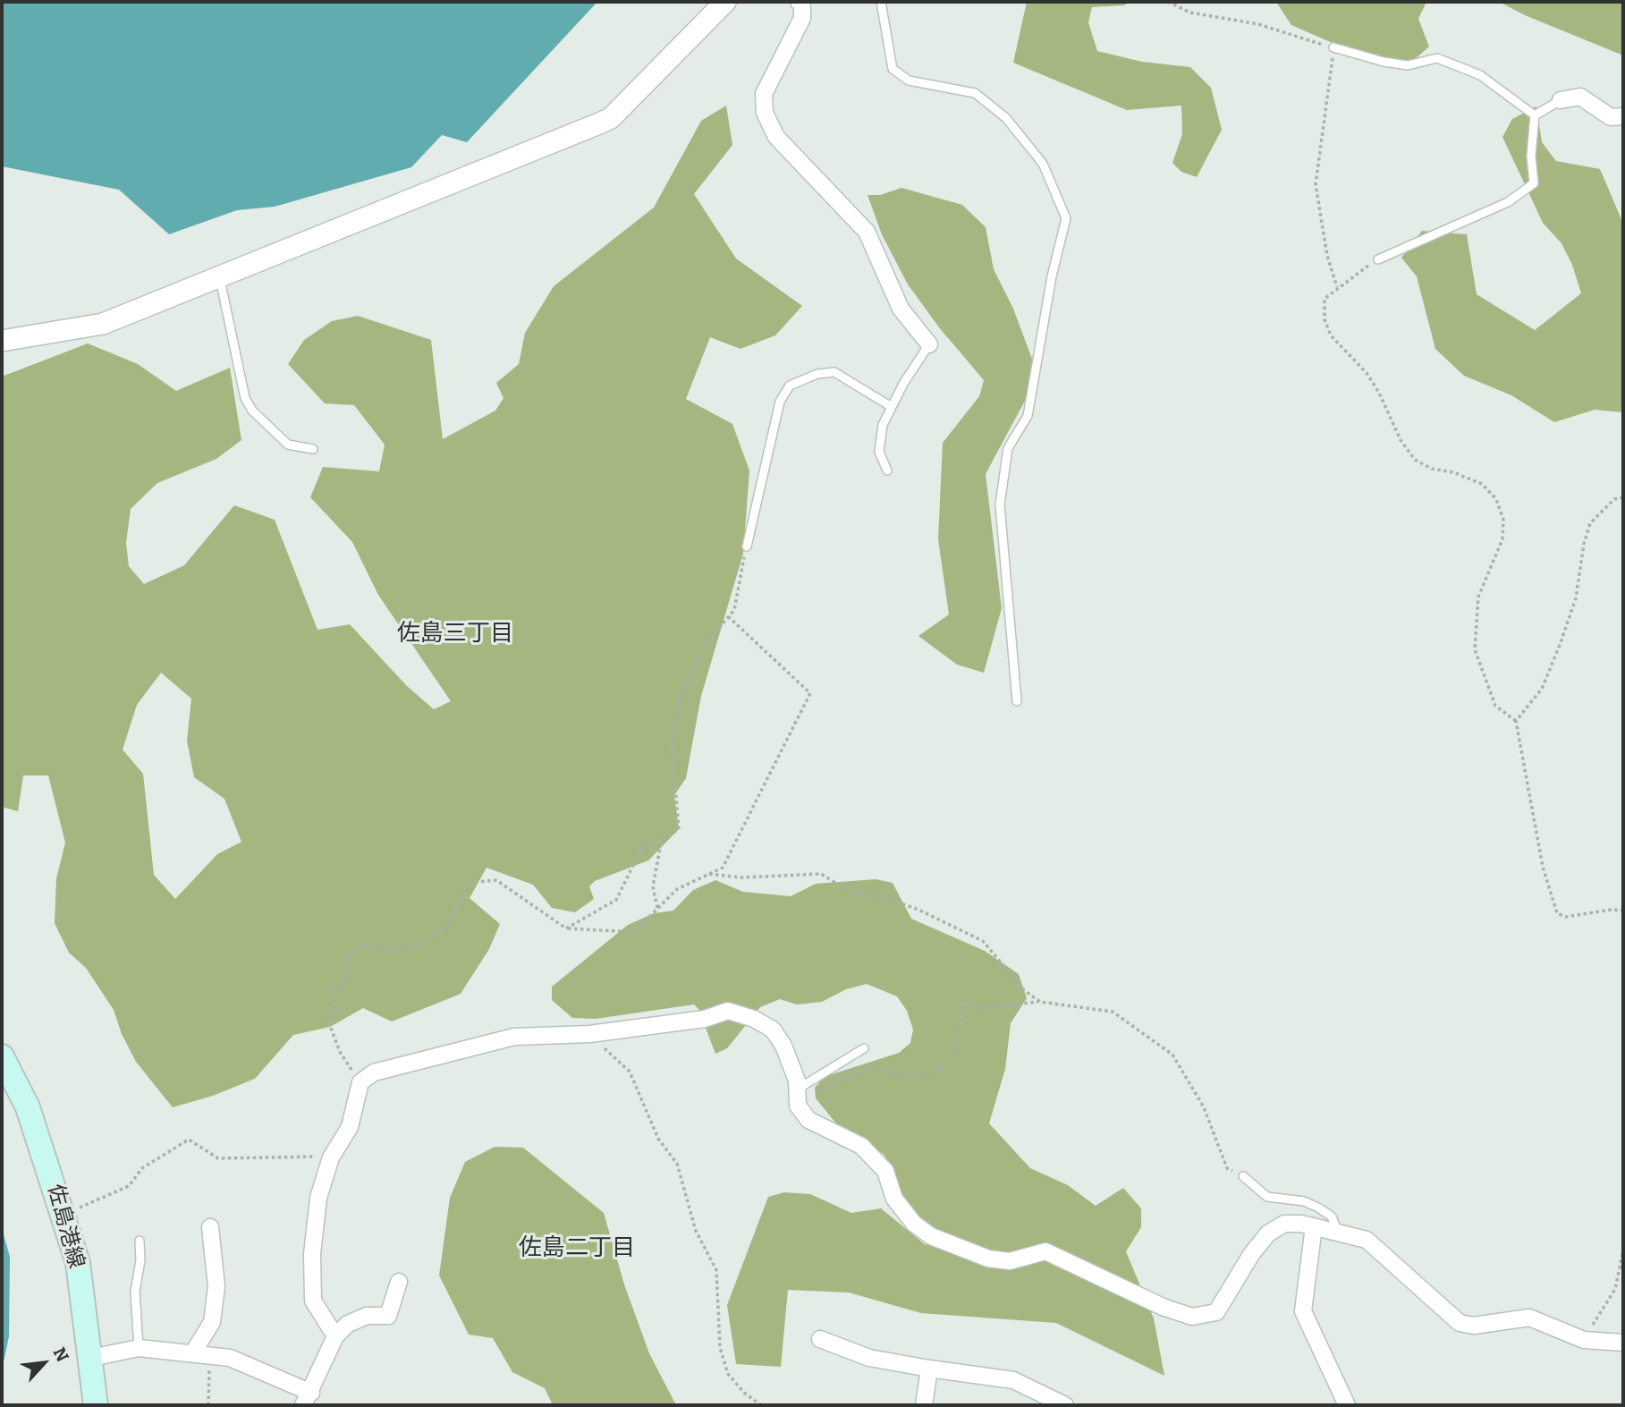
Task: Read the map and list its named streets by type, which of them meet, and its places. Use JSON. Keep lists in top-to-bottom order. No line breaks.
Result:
{"streets":{"main road":["佐島港線"]},"districts":["佐島三丁目","佐島二丁目"],"north":"top right"}
